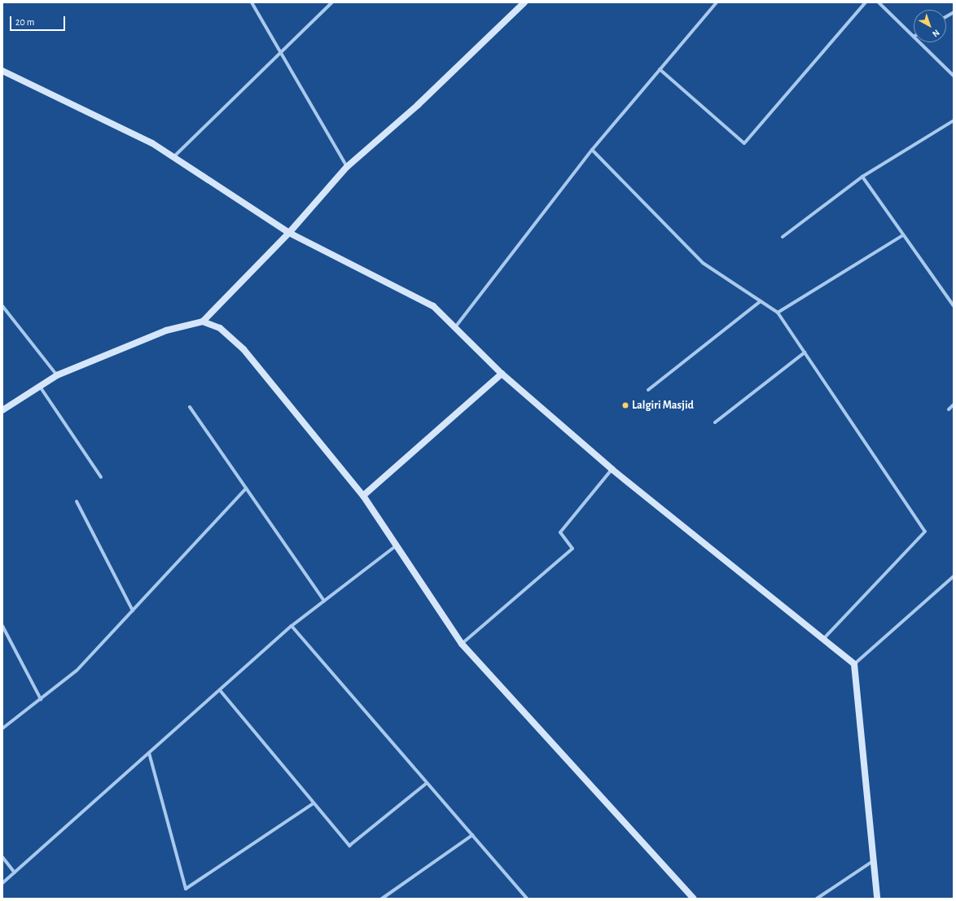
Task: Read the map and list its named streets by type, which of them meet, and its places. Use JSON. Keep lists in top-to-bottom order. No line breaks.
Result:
{"places":["Lalgiri Masjid"],"scale_bar":"20 m","north":"bottom right"}
